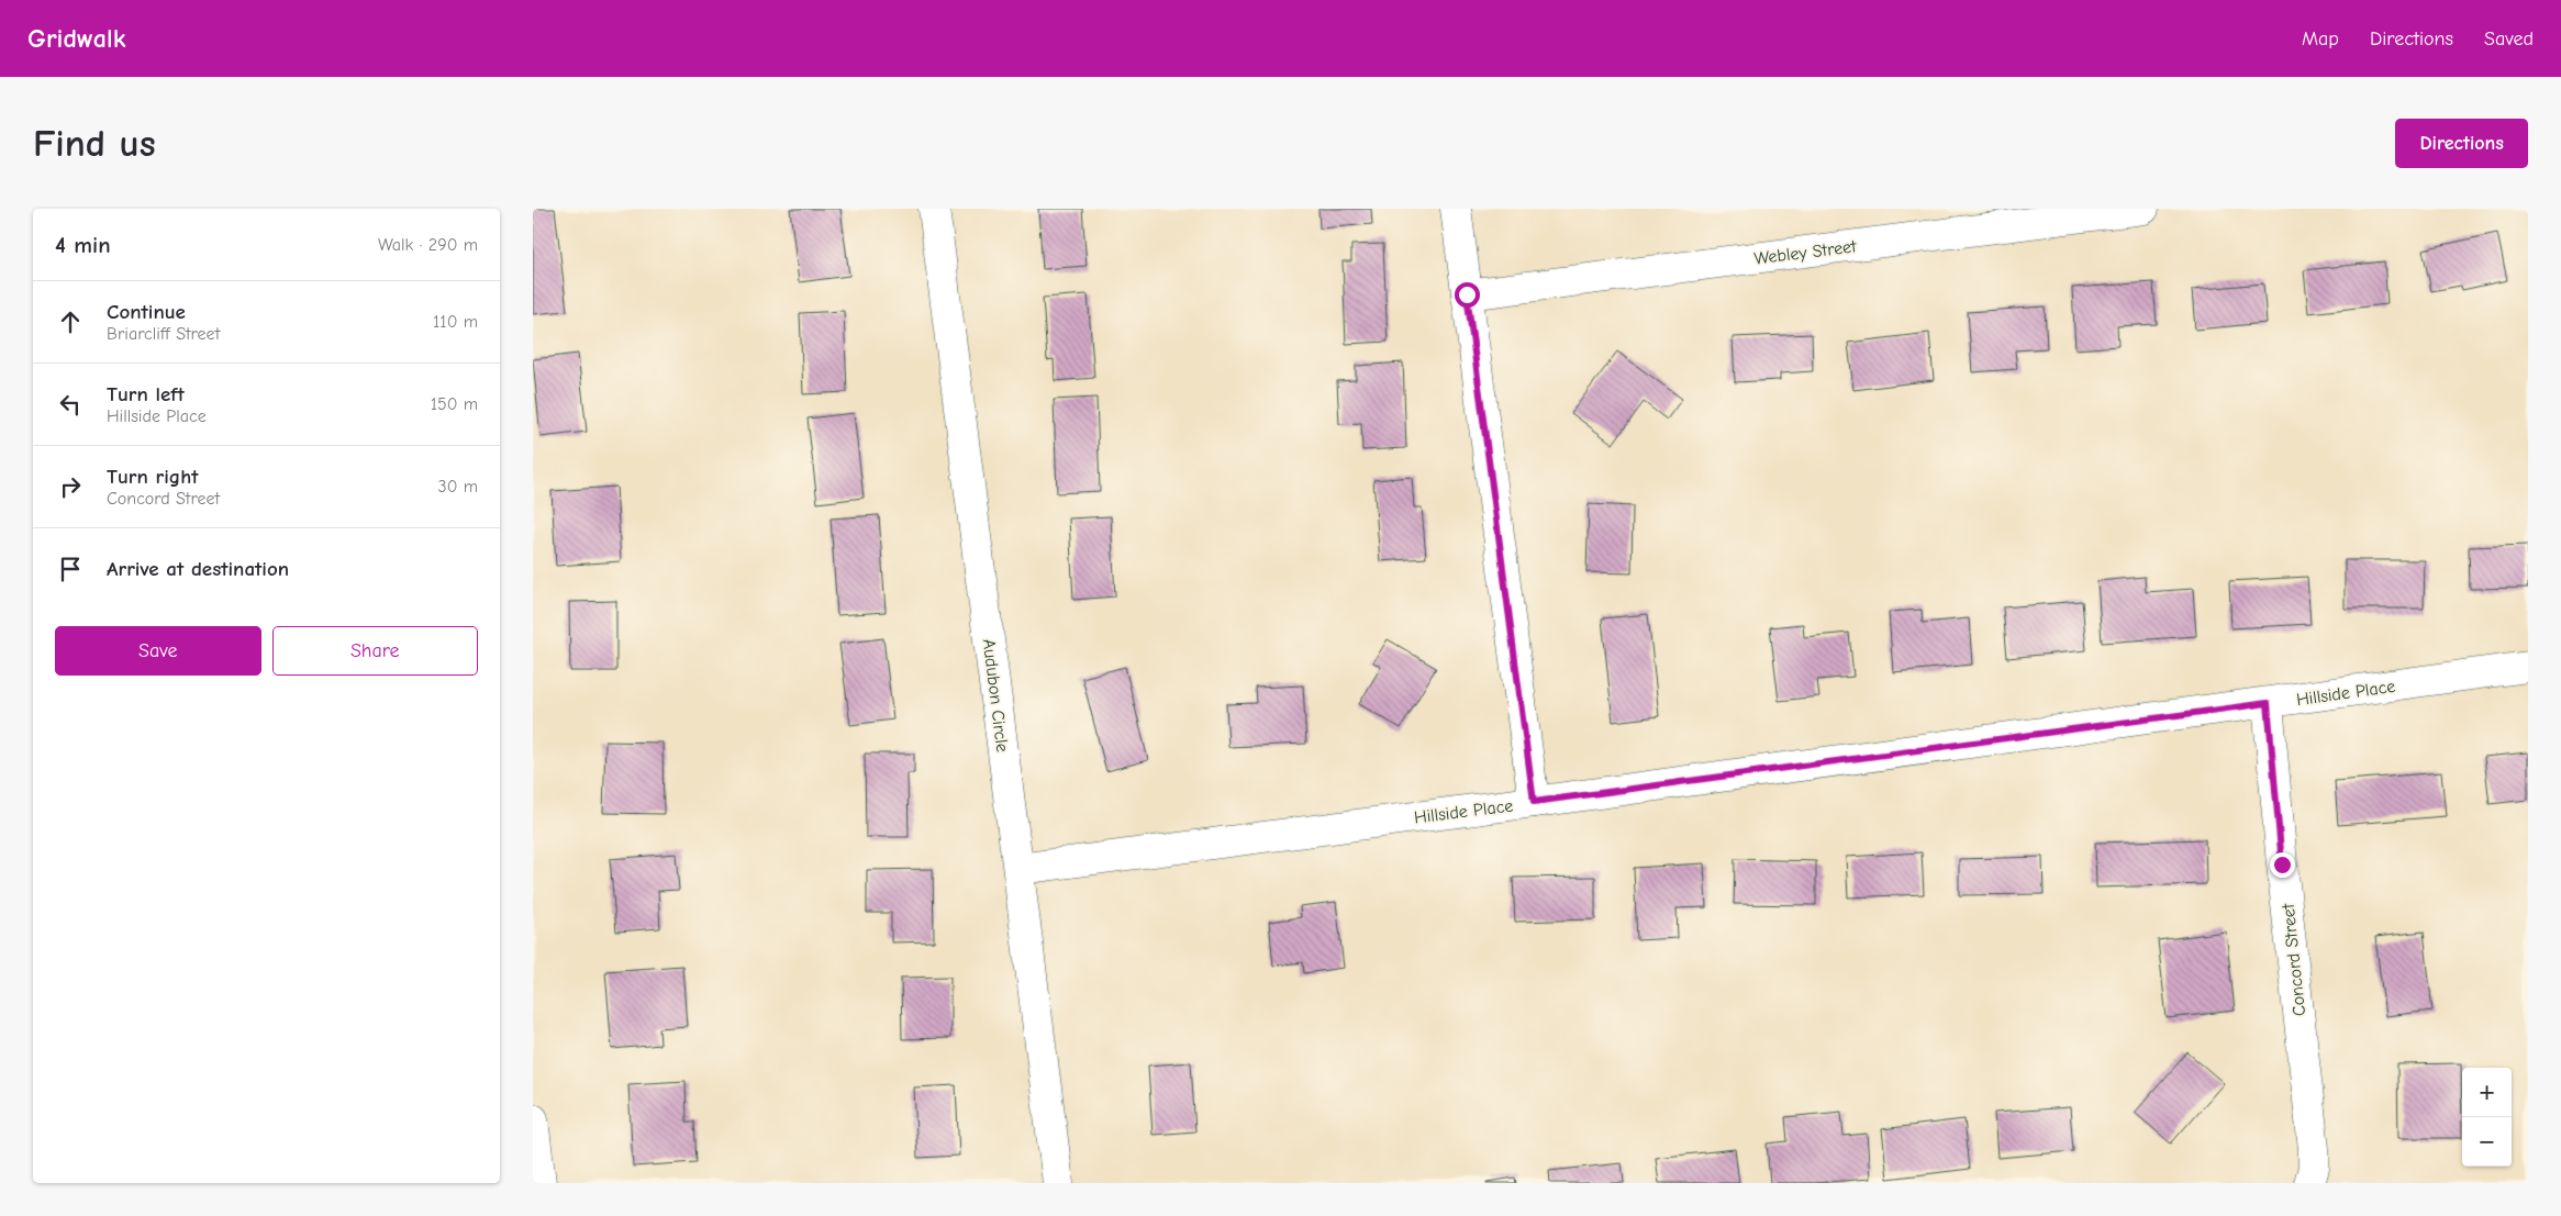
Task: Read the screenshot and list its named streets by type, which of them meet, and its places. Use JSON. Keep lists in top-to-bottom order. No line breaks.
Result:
{"streets":{"street":["Webley Street","Hillside Place","Audubon Circle","Concord Street"]},"crossings":[["Hillside Place","Audubon Circle"],["Hillside Place","Concord Street"]],"page":{"header":"Gridwalk","nav":["Map","Directions","Saved"],"buttons":["Directions",["Save","Share"]],"title":"Find us","heading":["4 min","Walk · 290 m"],"list":[["Continue","Briarcliff Street","110 m"],["Turn left","Hillside Place","150 m"],["Turn right","Concord Street","30 m"],"Arrive at destination"],"map_buttons":["+","−"]}}
